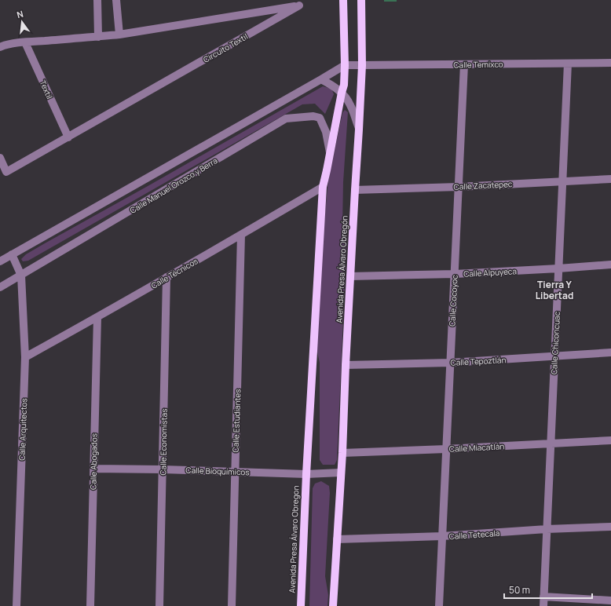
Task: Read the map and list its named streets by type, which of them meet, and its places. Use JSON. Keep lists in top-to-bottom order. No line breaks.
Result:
{"streets":{"main road":["Avenida Presa Álvaro Obregón","Avenida Presa Álvaro Obregon"],"street":["Circuito Textil","Calle Temixco","Textil","Calle Manuel Orozco y Berra","Calle Zacatepec","Calle Alpuyeca","Calle Técnicos","Calle Cocoyoc","Calle Chiconcuac","Calle Tepoztlán","Calle Estudiantes","Calle Arquitectos","Calle Economistas","Calle Miacatlán","Calle Abogados","Calle Bioquímicos","Calle Tetecala"]},"crossings":[["Circuito Textil","Textil"],["Calle Temixco","Avenida Presa Álvaro Obregón"],["Calle Temixco","Calle Cocoyoc"],["Calle Temixco","Calle Chiconcuac"],["Calle Manuel Orozco y Berra","Calle Arquitectos"],["Calle Zacatepec","Avenida Presa Álvaro Obregón"],["Calle Zacatepec","Calle Cocoyoc"],["Calle Zacatepec","Calle Chiconcuac"],["Avenida Presa Álvaro Obregón","Calle Alpuyeca"],["Avenida Presa Álvaro Obregón","Calle Tepoztlán"],["Avenida Presa Álvaro Obregón","Calle Miacatlán"],["Avenida Presa Álvaro Obregón","Calle Bioquímicos"],["Avenida Presa Álvaro Obregón","Calle Tetecala"],["Calle Alpuyeca","Calle Cocoyoc"],["Calle Alpuyeca","Calle Chiconcuac"],["Calle Técnicos","Calle Estudiantes"],["Calle Técnicos","Calle Arquitectos"],["Calle Técnicos","Calle Economistas"],["Calle Técnicos","Calle Abogados"],["Calle Cocoyoc","Calle Tepoztlán"],["Calle Cocoyoc","Calle Miacatlán"],["Calle Cocoyoc","Calle Tetecala"],["Calle Chiconcuac","Calle Tepoztlán"],["Calle Chiconcuac","Calle Miacatlán"],["Calle Chiconcuac","Calle Tetecala"],["Calle Estudiantes","Calle Bioquímicos"],["Calle Economistas","Calle Bioquímicos"],["Calle Abogados","Calle Bioquímicos"],["Calle Bioquímicos","Avenida Presa Álvaro Obregon"]],"districts":["Tierra Y Libertad"],"scale_bar":"50 m","north":"top"}
